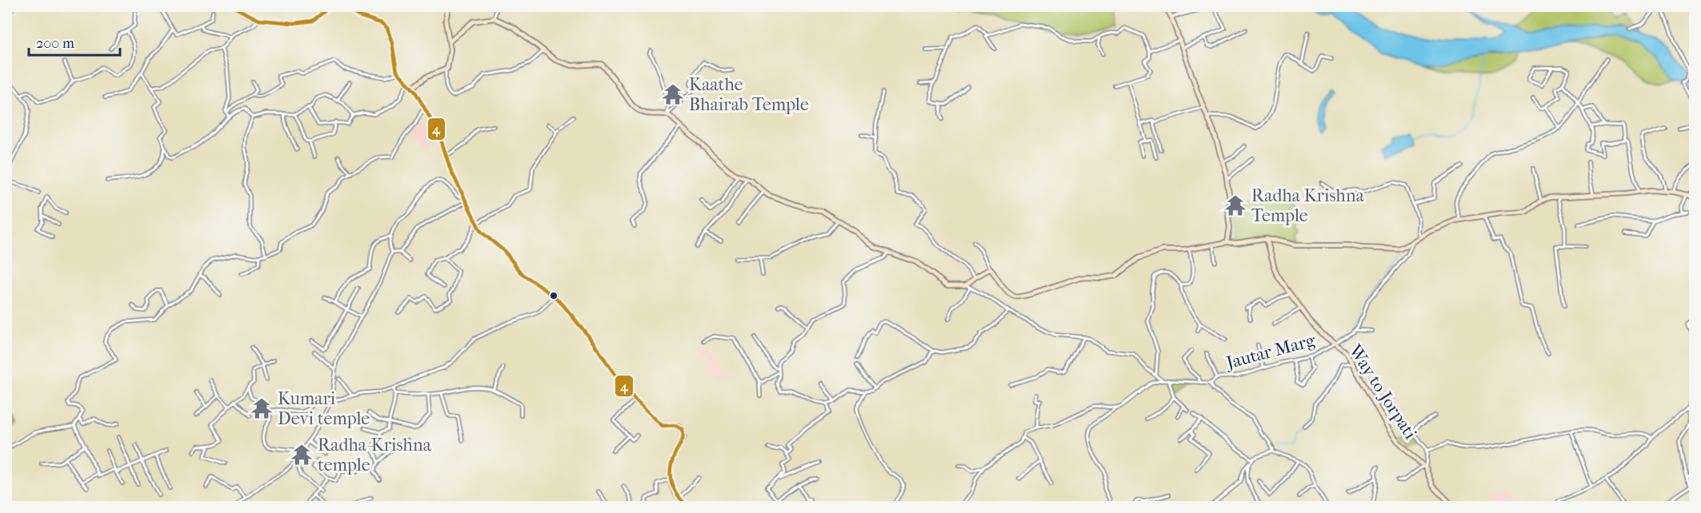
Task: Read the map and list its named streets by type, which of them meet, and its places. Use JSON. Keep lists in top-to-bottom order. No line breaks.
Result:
{"streets":{"street":["Jautar Marg","Way to Jorpati"]},"crossings":[["Jautar Marg","Way to Jorpati"]],"places":{"temple":["Kaathe Bhairab Temple","Radha Krishna Temple","Kumari Devi temple","Radha-Krishna temple"]},"lines":["transit line 4"],"scale_bar":"200 m"}
